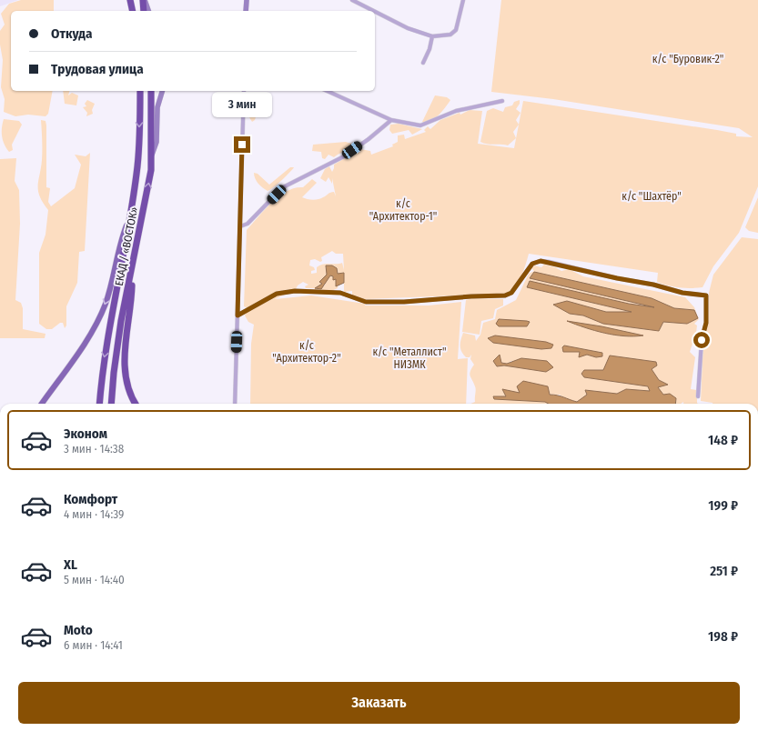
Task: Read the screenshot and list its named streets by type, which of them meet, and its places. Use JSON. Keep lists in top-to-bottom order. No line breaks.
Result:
{"streets":{"highway":["ЕКАД / «ВОСТОК»"]},"parks":["к/с \"Буровик-2\"","к/с \"Шахтёр\"","к/с \"Архитектор-1\"","к/с \"Архитектор-2\"","к/с \"Металлист\" НИЗМК"],"page":{"banner":["Откуда","Трудовая улица"],"bubble":"3 мин","list":[{"name":"Эконом","note":"3 мин · 14:38","value":"148 ₽"},{"name":"Комфорт","note":"4 мин · 14:39","value":"199 ₽"},{"name":"XL","note":"5 мин · 14:40","value":"251 ₽"},{"name":"Moto","note":"6 мин · 14:41","value":"198 ₽"}],"buttons":"Заказать"}}
